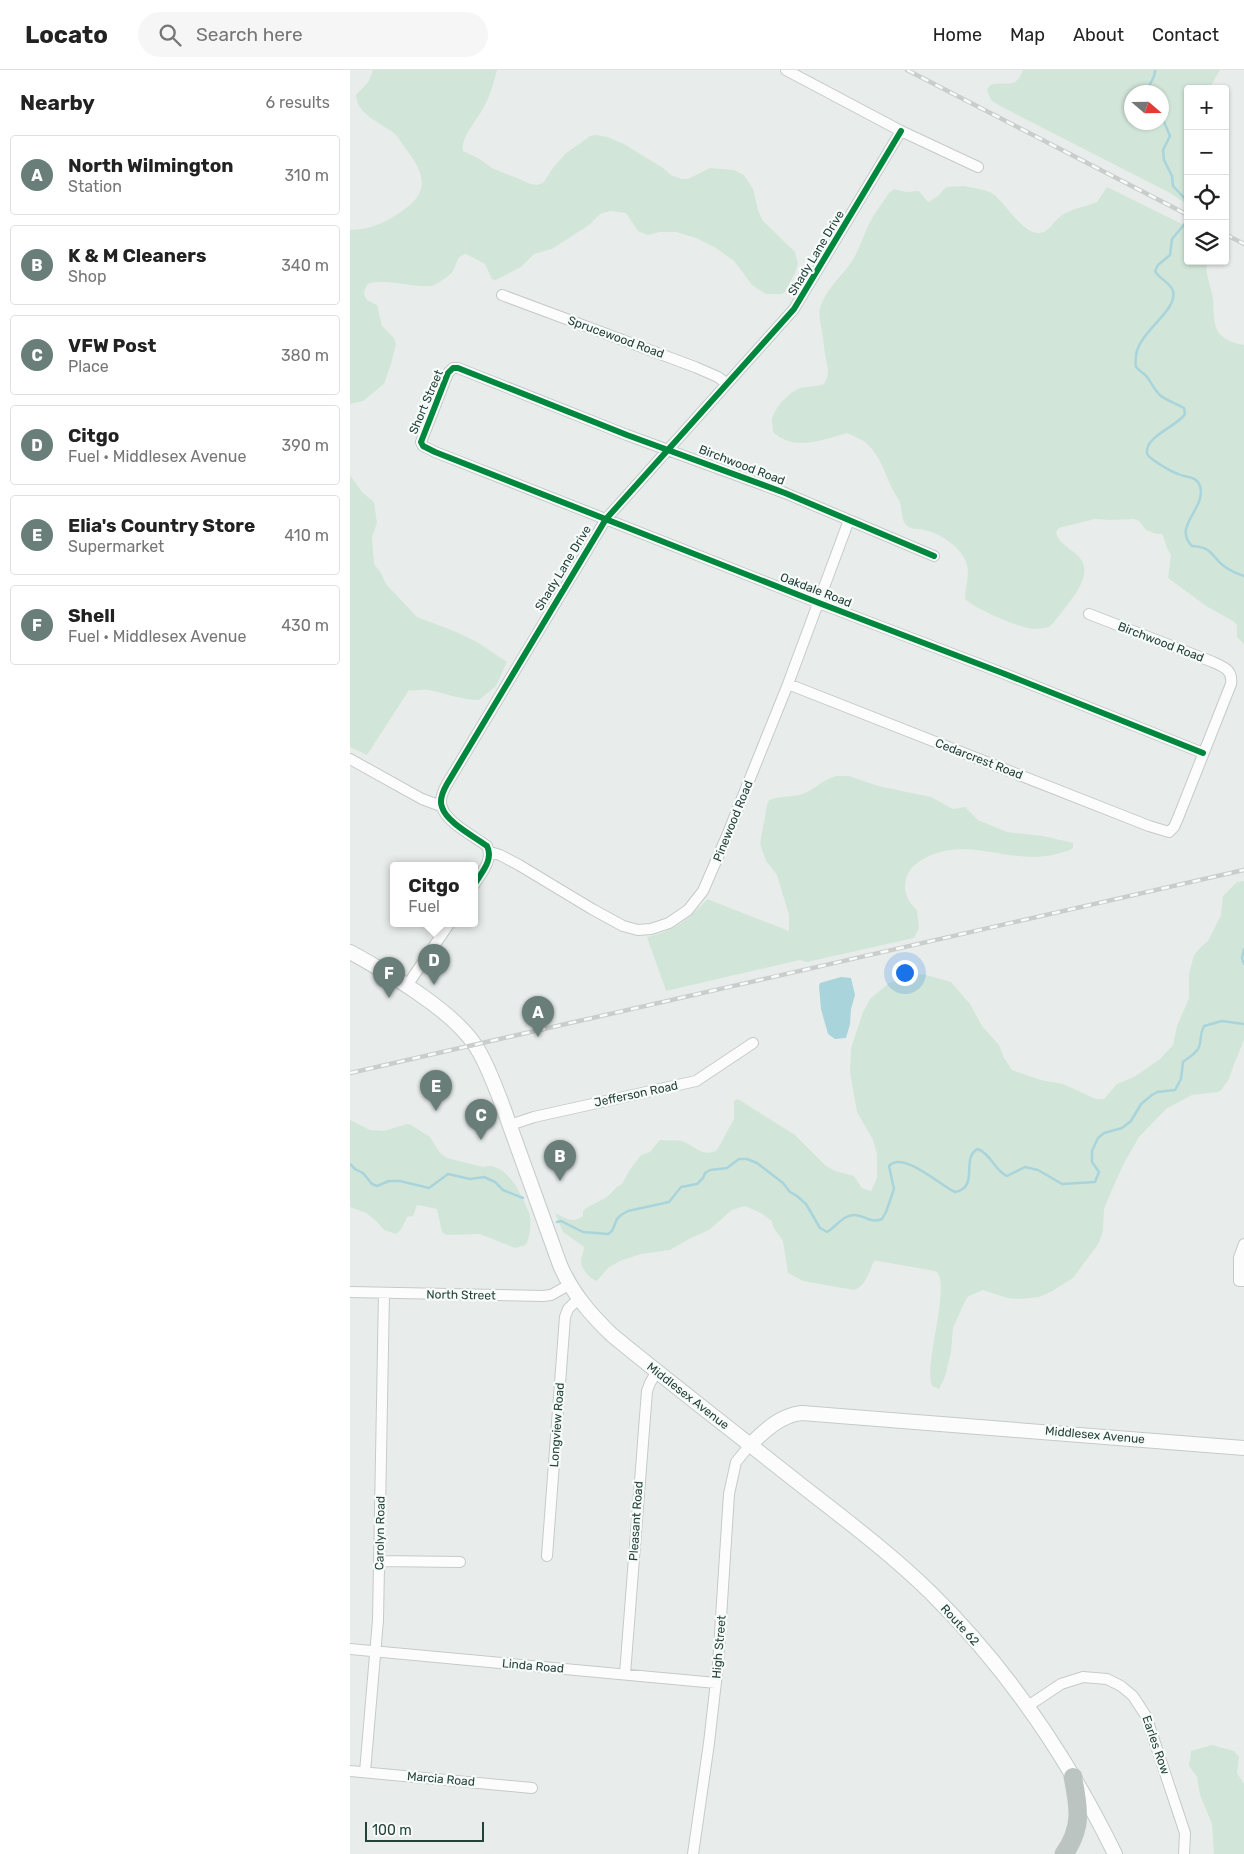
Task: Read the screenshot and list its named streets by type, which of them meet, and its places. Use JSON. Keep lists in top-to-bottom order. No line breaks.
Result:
{"streets":{"main road":["Middlesex Avenue","Route 62"],"street":["Shady Lane Drive","Sprucewood Road","Short Street","Birchwood Road","Oakdale Road","Cedarcrest Road","Pinewood Road","Jefferson Road","North Street","Longview Road","Pleasant Road","Carolyn Road","High Street","Linda Road","Earles Row","Marcia Road"]},"crossings":[["Shady Lane Drive","Sprucewood Road"],["Shady Lane Drive","Birchwood Road"],["Shady Lane Drive","Oakdale Road"],["Short Street","Birchwood Road"],["Short Street","Oakdale Road"],["Birchwood Road","Oakdale Road"],["Birchwood Road","Cedarcrest Road"],["Birchwood Road","Pinewood Road"],["Oakdale Road","Cedarcrest Road"],["Oakdale Road","Pinewood Road"],["Cedarcrest Road","Pinewood Road"],["Jefferson Road","Middlesex Avenue"],["North Street","Middlesex Avenue"],["North Street","Carolyn Road"],["Middlesex Avenue","Longview Road"],["Middlesex Avenue","Pleasant Road"],["Middlesex Avenue","Route 62"],["Middlesex Avenue","High Street"],["Pleasant Road","Linda Road"],["Carolyn Road","Linda Road"],["Carolyn Road","Marcia Road"],["Route 62","High Street"],["Route 62","Earles Row"],["High Street","Linda Road"]],"scale_bar":"100 m","north":"right","page":{"header":"Locato","search":"Search here","nav":["Home","Map","About","Contact"],"heading":["Nearby","6 results"],"map_buttons":["+","−"],"list":[{"mark":"A","name":"North Wilmington","note":"Station","value":"310 m"},{"mark":"B","name":"K & M Cleaners","note":"Shop","value":"340 m"},{"mark":"C","name":"VFW Post","note":"Place","value":"380 m"},{"mark":"D","name":"Citgo","note":"Fuel · Middlesex Avenue","value":"390 m"},{"mark":"E","name":"Elia's Country Store","note":"Supermarket","value":"410 m"},{"mark":"F","name":"Shell","note":"Fuel · Middlesex Avenue","value":"430 m"}],"popup":["Citgo","Fuel"],"pins":["D","F","A","E","C","B"],"scale":"100 m"}}
